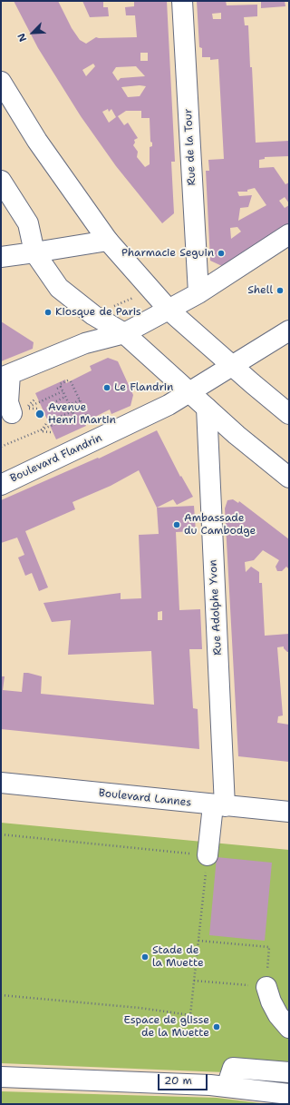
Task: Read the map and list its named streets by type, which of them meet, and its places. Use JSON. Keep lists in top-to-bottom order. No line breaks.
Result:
{"streets":{"street":["Rue de la Tour","Boulevard Flandrin","Rue Adolphe Yvon","Boulevard Lannes"]},"crossings":[["Rue Adolphe Yvon","Boulevard Lannes"]],"places":["Pharmacie Seguin","Shell","Kiosque de Paris","Le Flandrin","Avenue Henri Martin","Ambassade du Cambodge","Stade de la Muette","Espace de glisse de la Muette"],"scale_bar":"20 m","north":"bottom left"}
